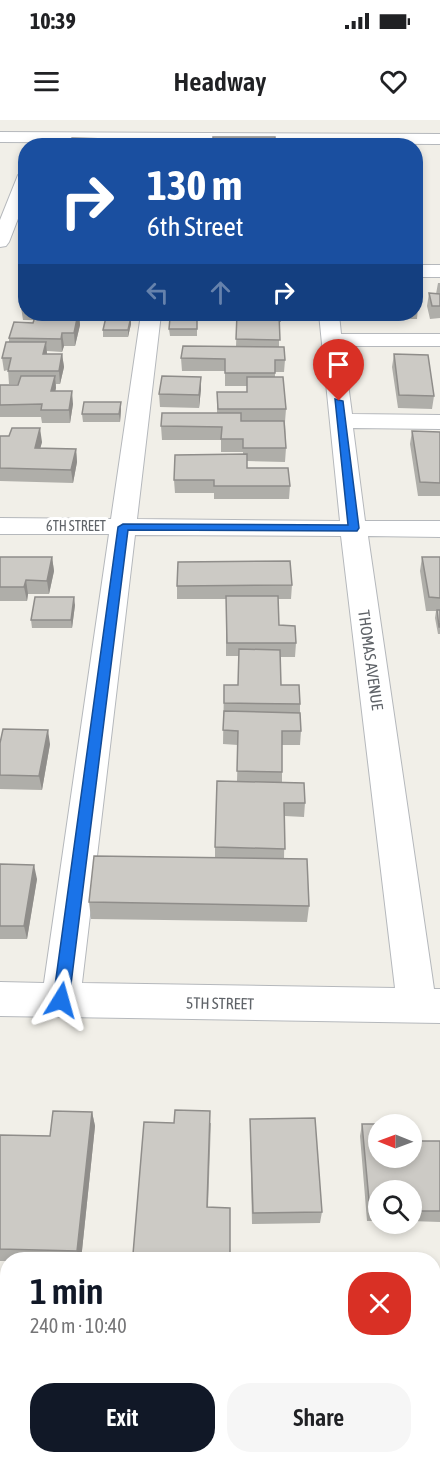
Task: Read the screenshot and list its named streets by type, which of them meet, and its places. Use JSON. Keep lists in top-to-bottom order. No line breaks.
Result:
{"streets":{"street":["6TH STREET","THOMAS AVENUE","5TH STREET"]},"crossings":[["6TH STREET","THOMAS AVENUE"],["THOMAS AVENUE","5TH STREET"]],"north":"left","page":{"status":"10:39","header":"Headway","turn":["130 m","6th Street"],"heading":["1 min","240 m · 10:40"],"buttons":["Exit","Share"]}}
